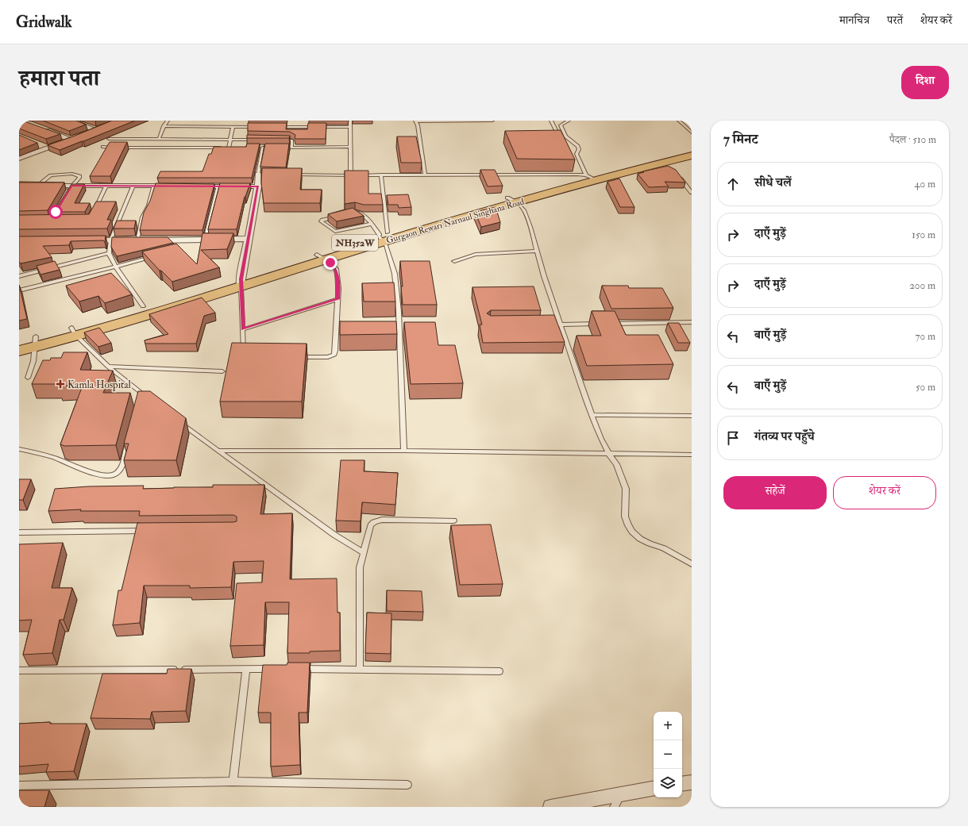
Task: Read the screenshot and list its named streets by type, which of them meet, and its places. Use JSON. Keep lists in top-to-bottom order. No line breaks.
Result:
{"streets":{"highway":["Gurgaon Rewari Narnaul Singhana Road","NH352W"]},"crossings":[["Gurgaon Rewari Narnaul Singhana Road","NH352W"]],"places":{"health":["Kamla Hospital"]},"page":{"header":"Gridwalk","nav":["मानचित्र","परतें","शेयर करें"],"title":"हमारा पता","buttons":["दिशा",["सहेजें","शेयर करें"]],"heading":["7 मिनट","पैदल · 510 m"],"list":[["सीधे चलें","40 m"],["दाएँ मुड़ें","150 m"],["दाएँ मुड़ें","200 m"],["बाएँ मुड़ें","70 m"],["बाएँ मुड़ें","50 m"],"गंतव्य पर पहुँचे"],"map_buttons":["+","−"]}}
